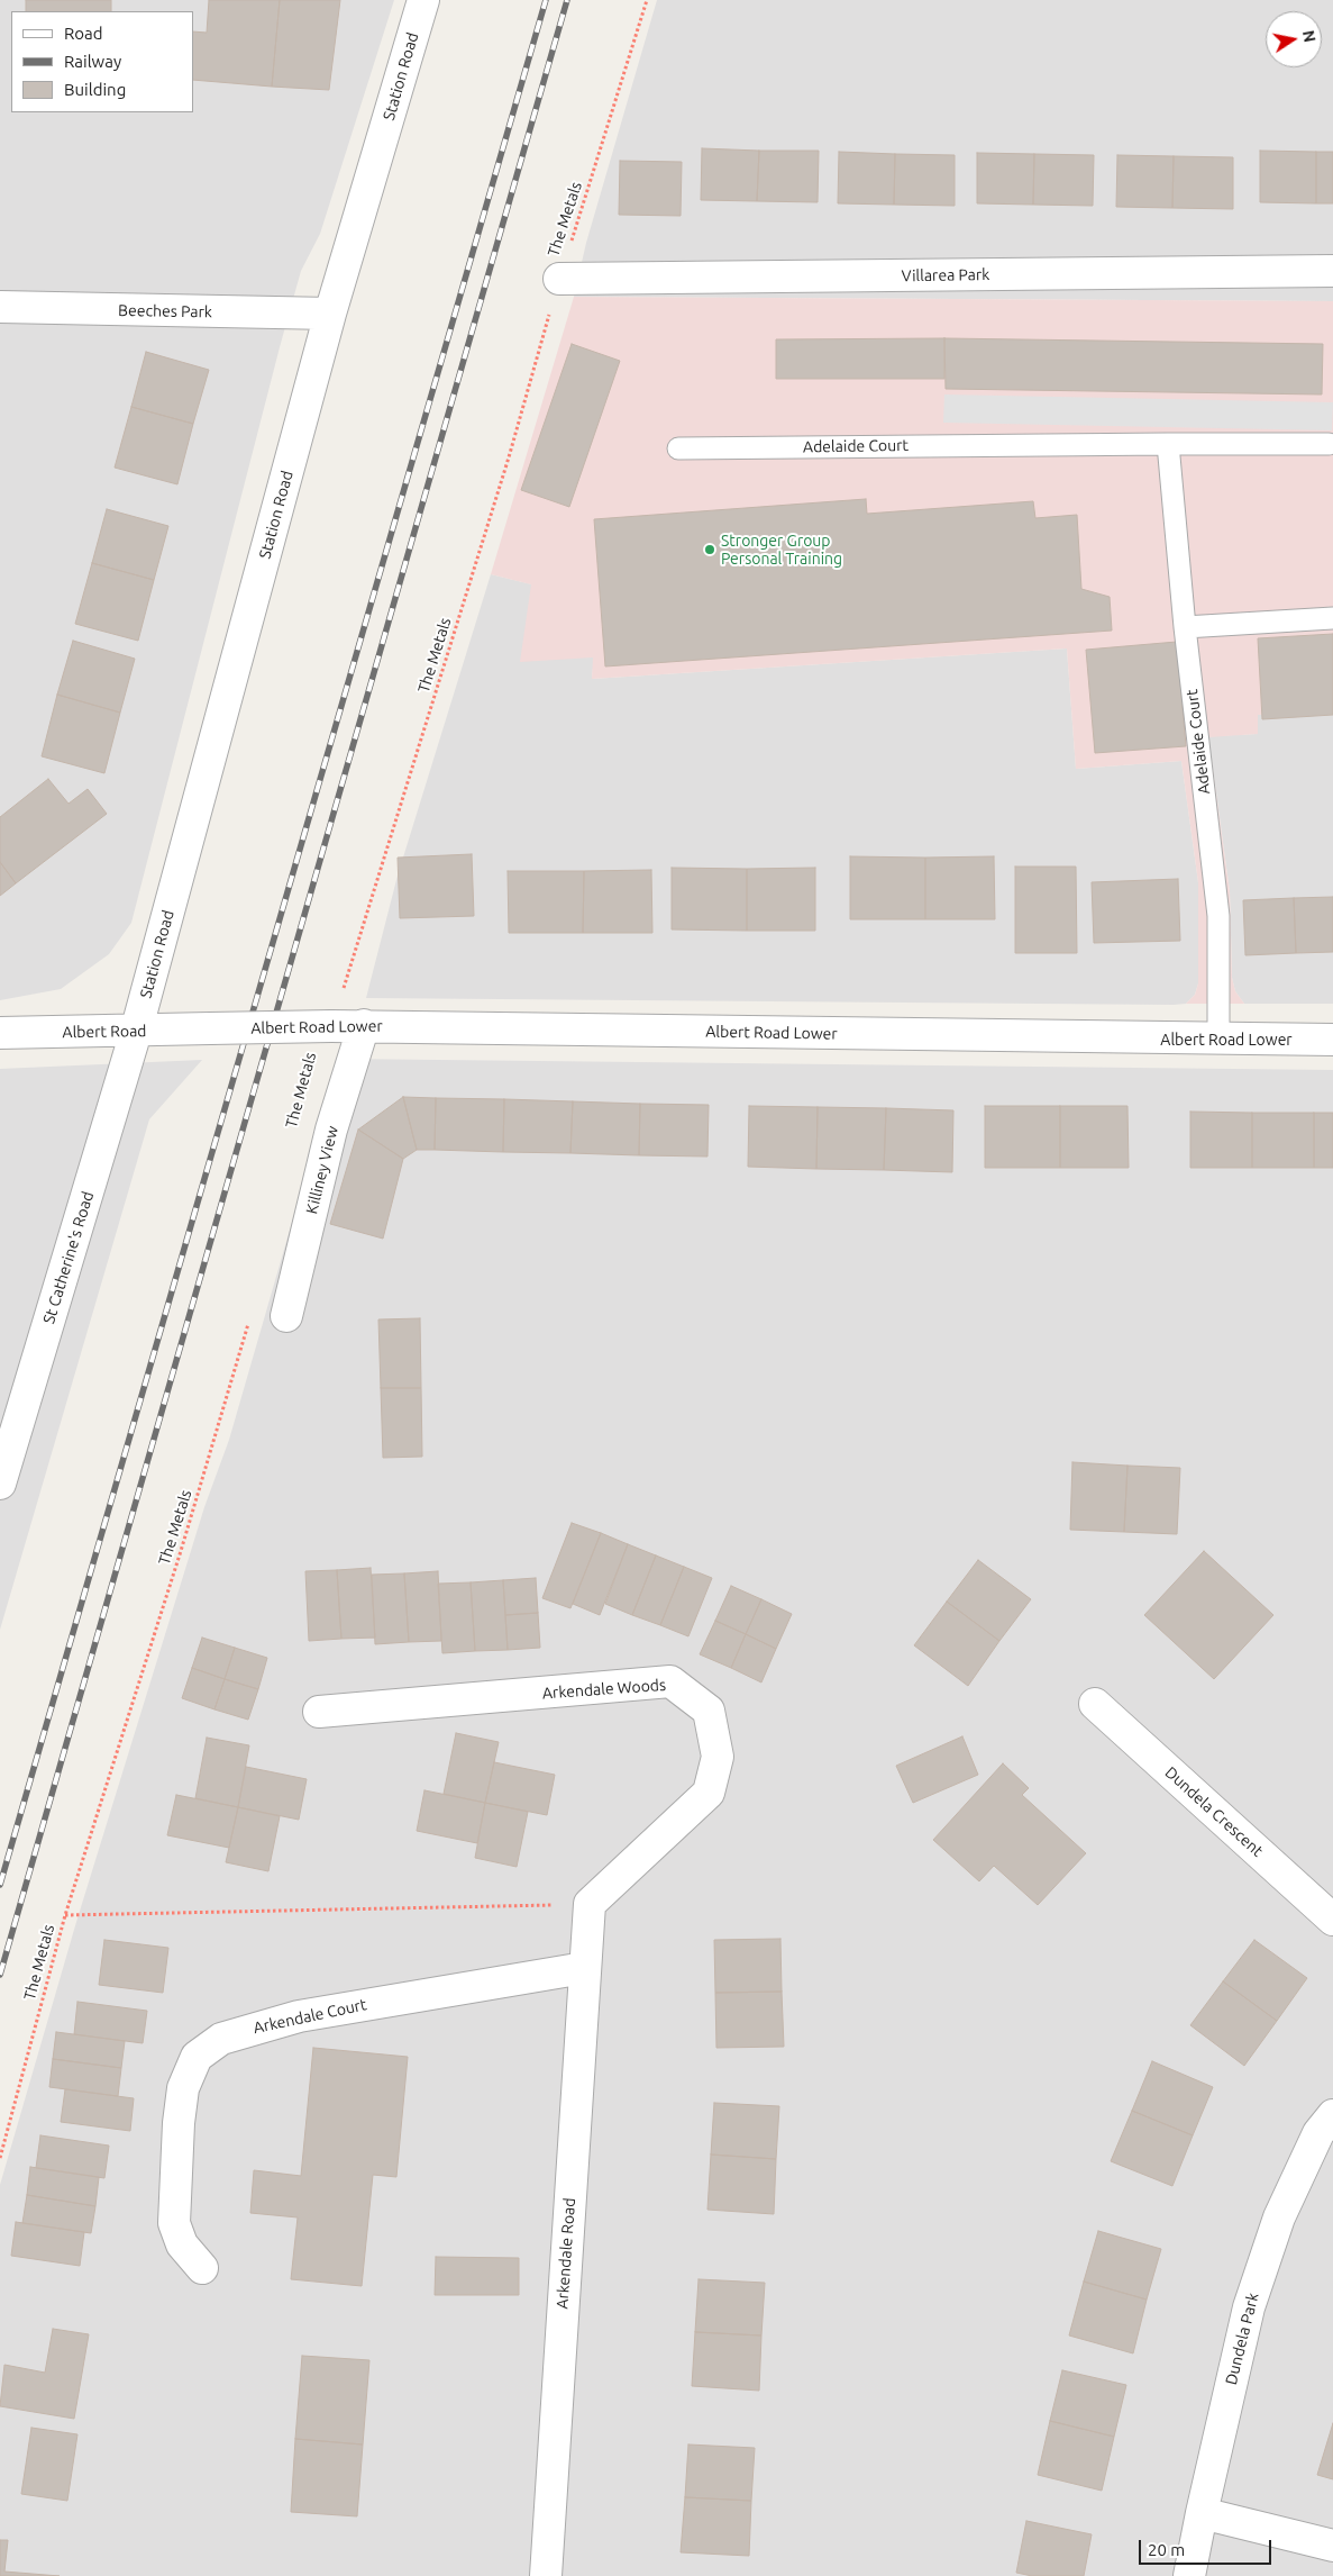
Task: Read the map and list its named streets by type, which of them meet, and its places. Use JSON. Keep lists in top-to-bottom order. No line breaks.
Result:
{"streets":{"street":["Station Road","Villarea Park","Beeches Park","Albert Road Lower","Albert Road","Killiney View","St Catherine's Road","Arkendale Woods","Dundela Crescent","Arkendale Court","Arkendale Road","Dundela Park"],"lane":["Adelaide Court"],"path":["The Metals"]},"crossings":[["Station Road","Beeches Park"],["Station Road","Albert Road"],["Station Road","St Catherine's Road"],["The Metals","Villarea Park"],["The Metals","Albert Road Lower"],["Adelaide Court","Albert Road Lower"],["Albert Road Lower","Albert Road"],["Albert Road Lower","Killiney View"],["Albert Road","St Catherine's Road"],["Arkendale Woods","Arkendale Road"],["Arkendale Court","Arkendale Road"]],"places":["Stronger Group Personal Training"],"legend":["Road","Railway","Building"],"scale_bar":"20 m","north":"right"}
